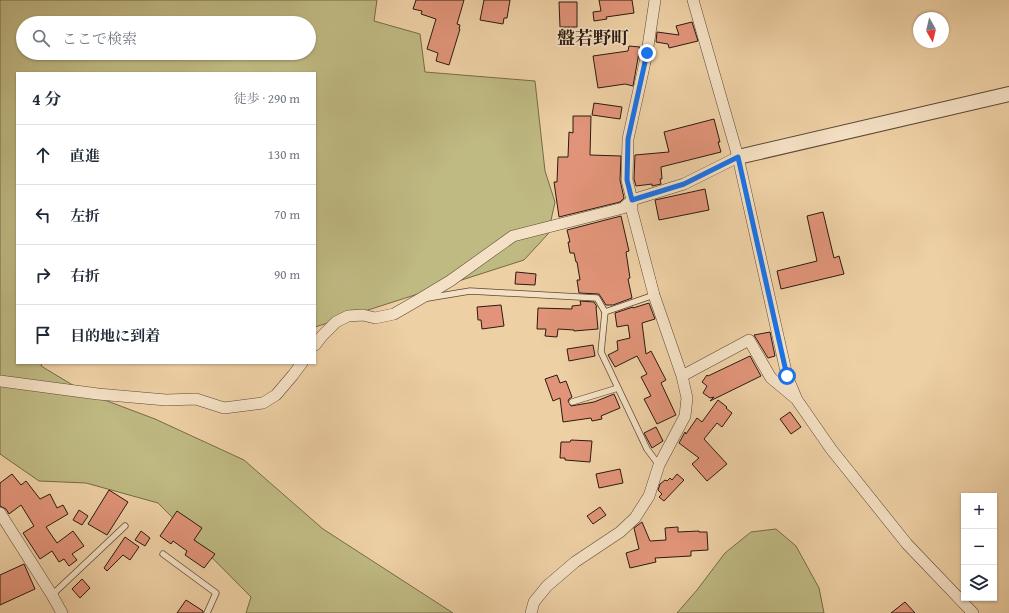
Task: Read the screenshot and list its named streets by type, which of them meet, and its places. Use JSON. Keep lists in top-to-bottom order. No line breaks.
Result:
{"districts":["盤若野町"],"north":"bottom","page":{"search":"ここで検索","heading":["4 分","徒歩 · 290 m"],"list":[["直進","130 m"],["左折","70 m"],["右折","90 m"],"目的地に到着"],"map_buttons":["+","−"]}}
